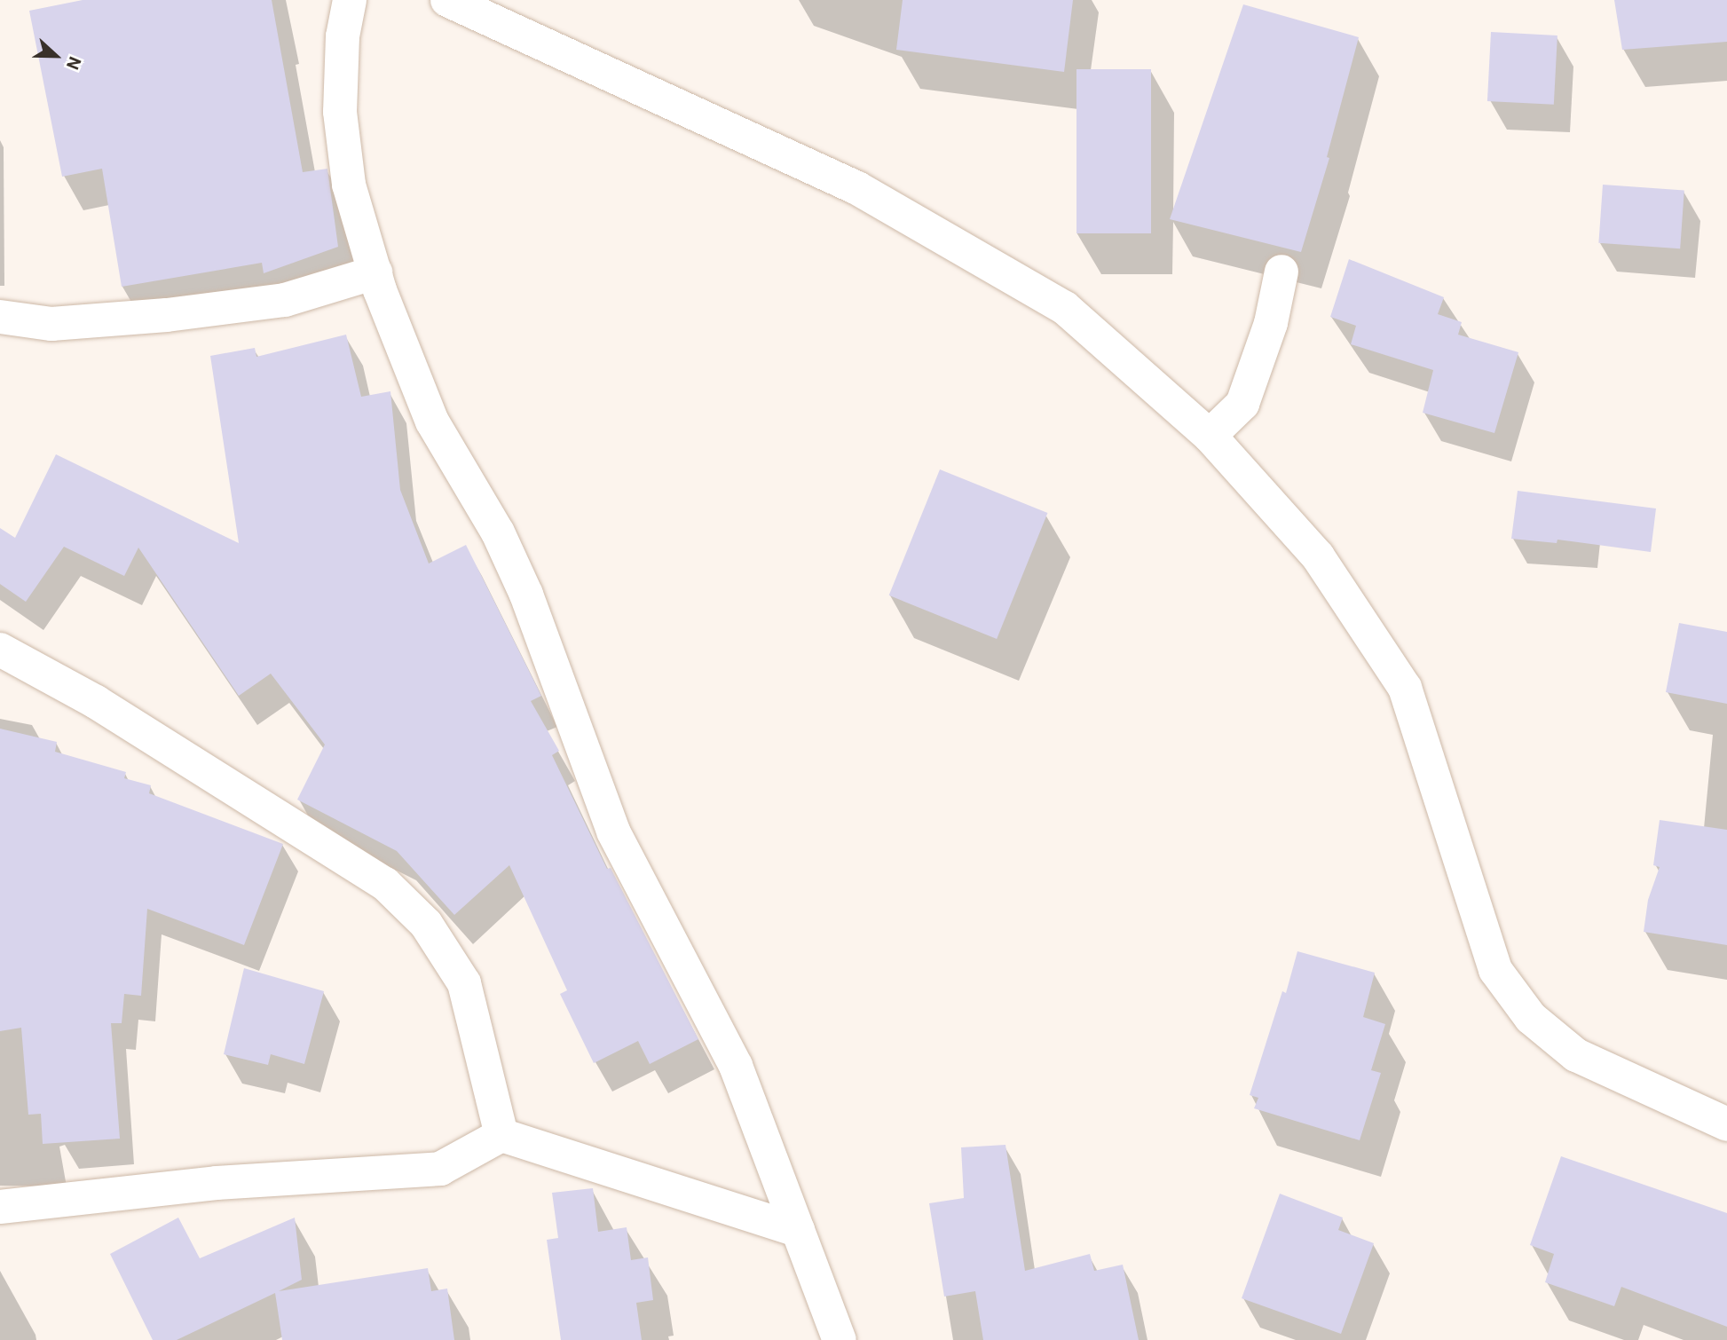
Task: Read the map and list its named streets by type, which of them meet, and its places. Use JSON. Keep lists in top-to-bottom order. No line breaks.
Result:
{"north":"right"}
